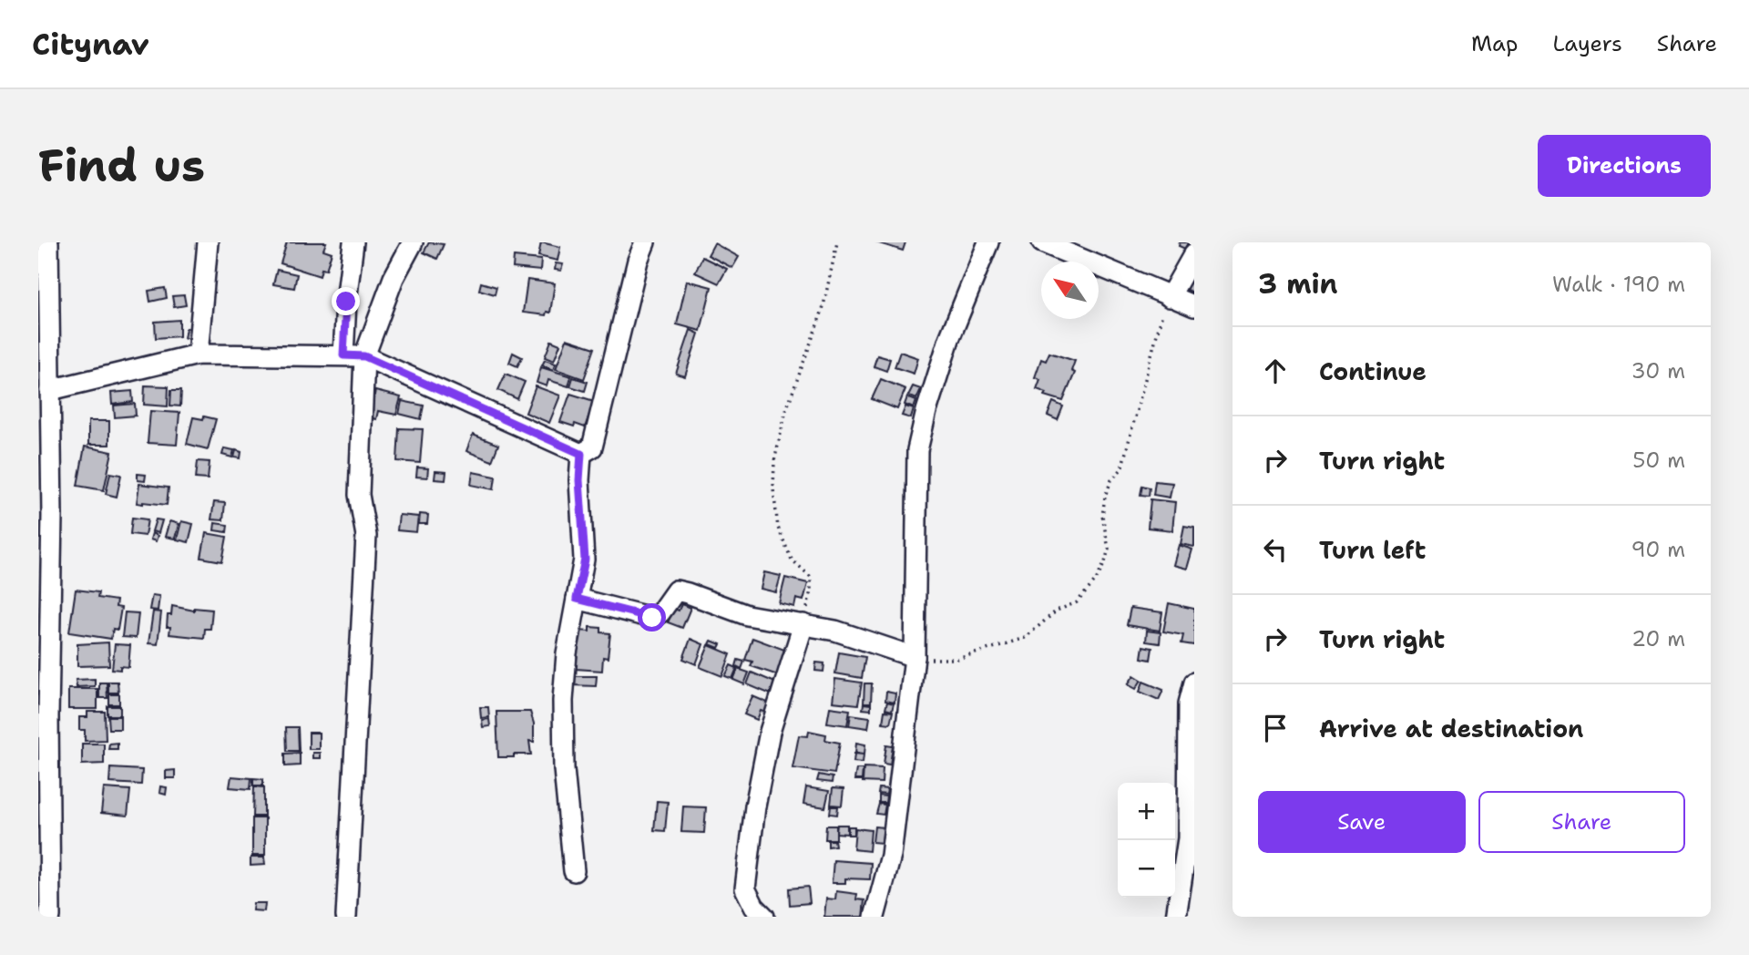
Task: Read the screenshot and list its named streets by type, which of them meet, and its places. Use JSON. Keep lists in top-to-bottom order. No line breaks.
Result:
{"north":"top left","page":{"header":"Citynav","nav":["Map","Layers","Share"],"buttons":["Directions",["Save","Share"]],"title":"Find us","heading":["3 min","Walk · 190 m"],"list":[["Continue","30 m"],["Turn right","50 m"],["Turn left","90 m"],["Turn right","20 m"],"Arrive at destination"],"map_buttons":["+","−"]}}
